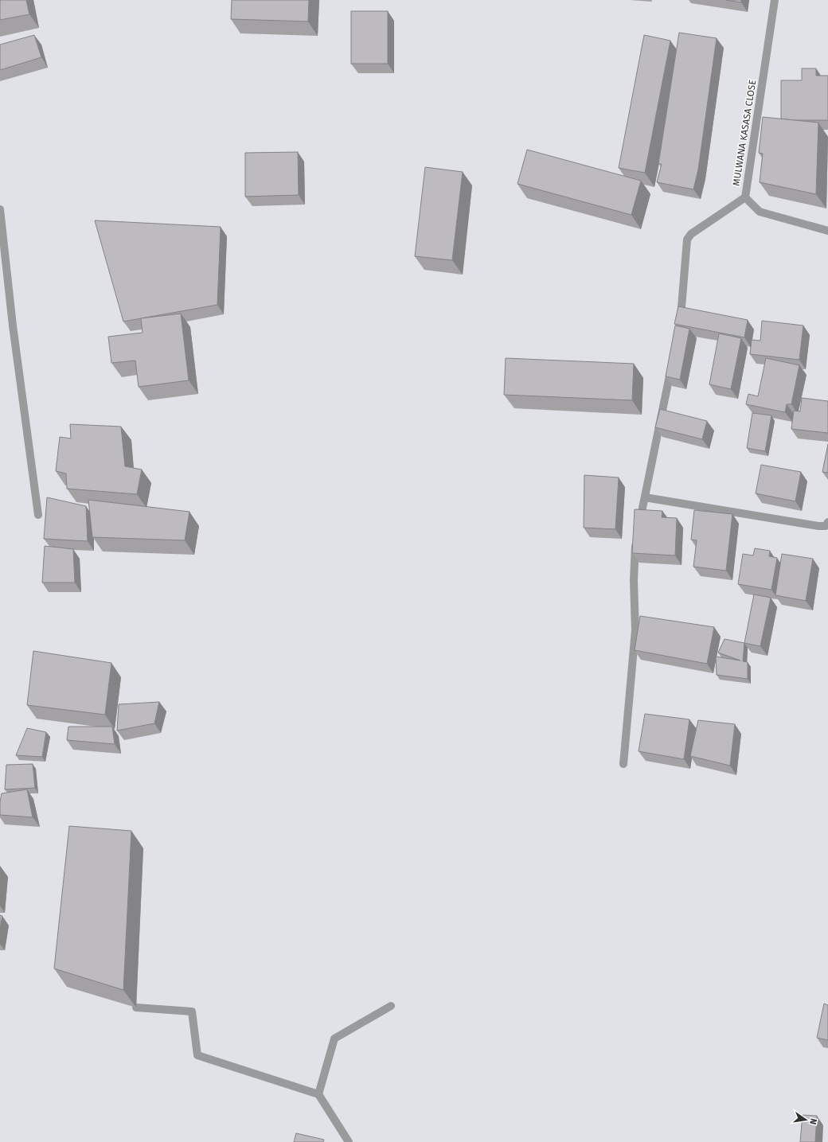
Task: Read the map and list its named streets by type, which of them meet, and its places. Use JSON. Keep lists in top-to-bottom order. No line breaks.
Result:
{"streets":{"street":["MULWANA KASASA CLOSE"]},"north":"right"}
